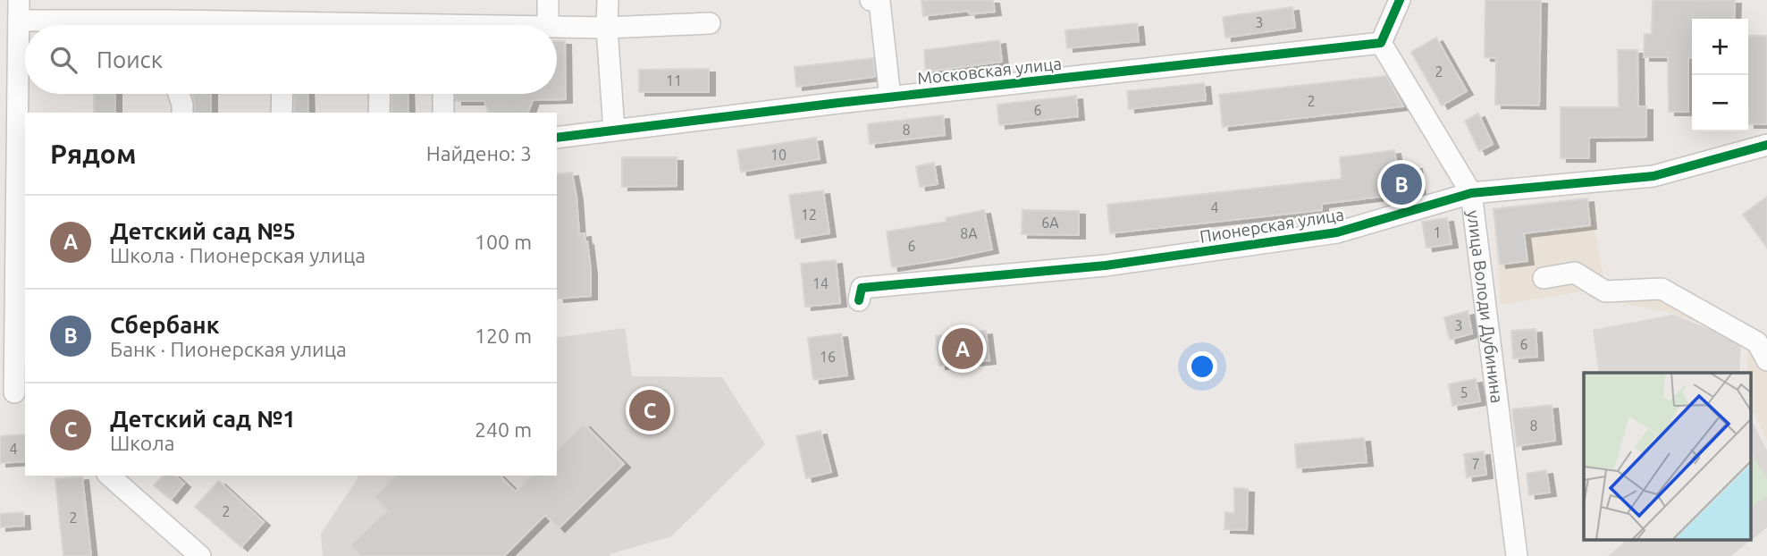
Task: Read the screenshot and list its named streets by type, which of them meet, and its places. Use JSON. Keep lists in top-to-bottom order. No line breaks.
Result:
{"streets":{"street":["Московская улица","Пионерская улица","улица Володи Дубинина"]},"crossings":[["Московская улица","улица Володи Дубинина"],["Пионерская улица","улица Володи Дубинина"]],"house_numbers":["3","2","11","2","6","8","10","4","12","6А","1","8А","6","14","3","6","16","5","8","4","7","2","2"],"page":{"map_buttons":["+","−"],"search":"Поиск","heading":["Рядом","Найдено: 3"],"pins":["B","A","C"],"list":[{"mark":"A","name":"Детский сад №5","note":"Школа · Пионерская улица","value":"100 m"},{"mark":"B","name":"Сбербанк","note":"Банк · Пионерская улица","value":"120 m"},{"mark":"C","name":"Детский сад №1","note":"Школа","value":"240 m"}]}}
